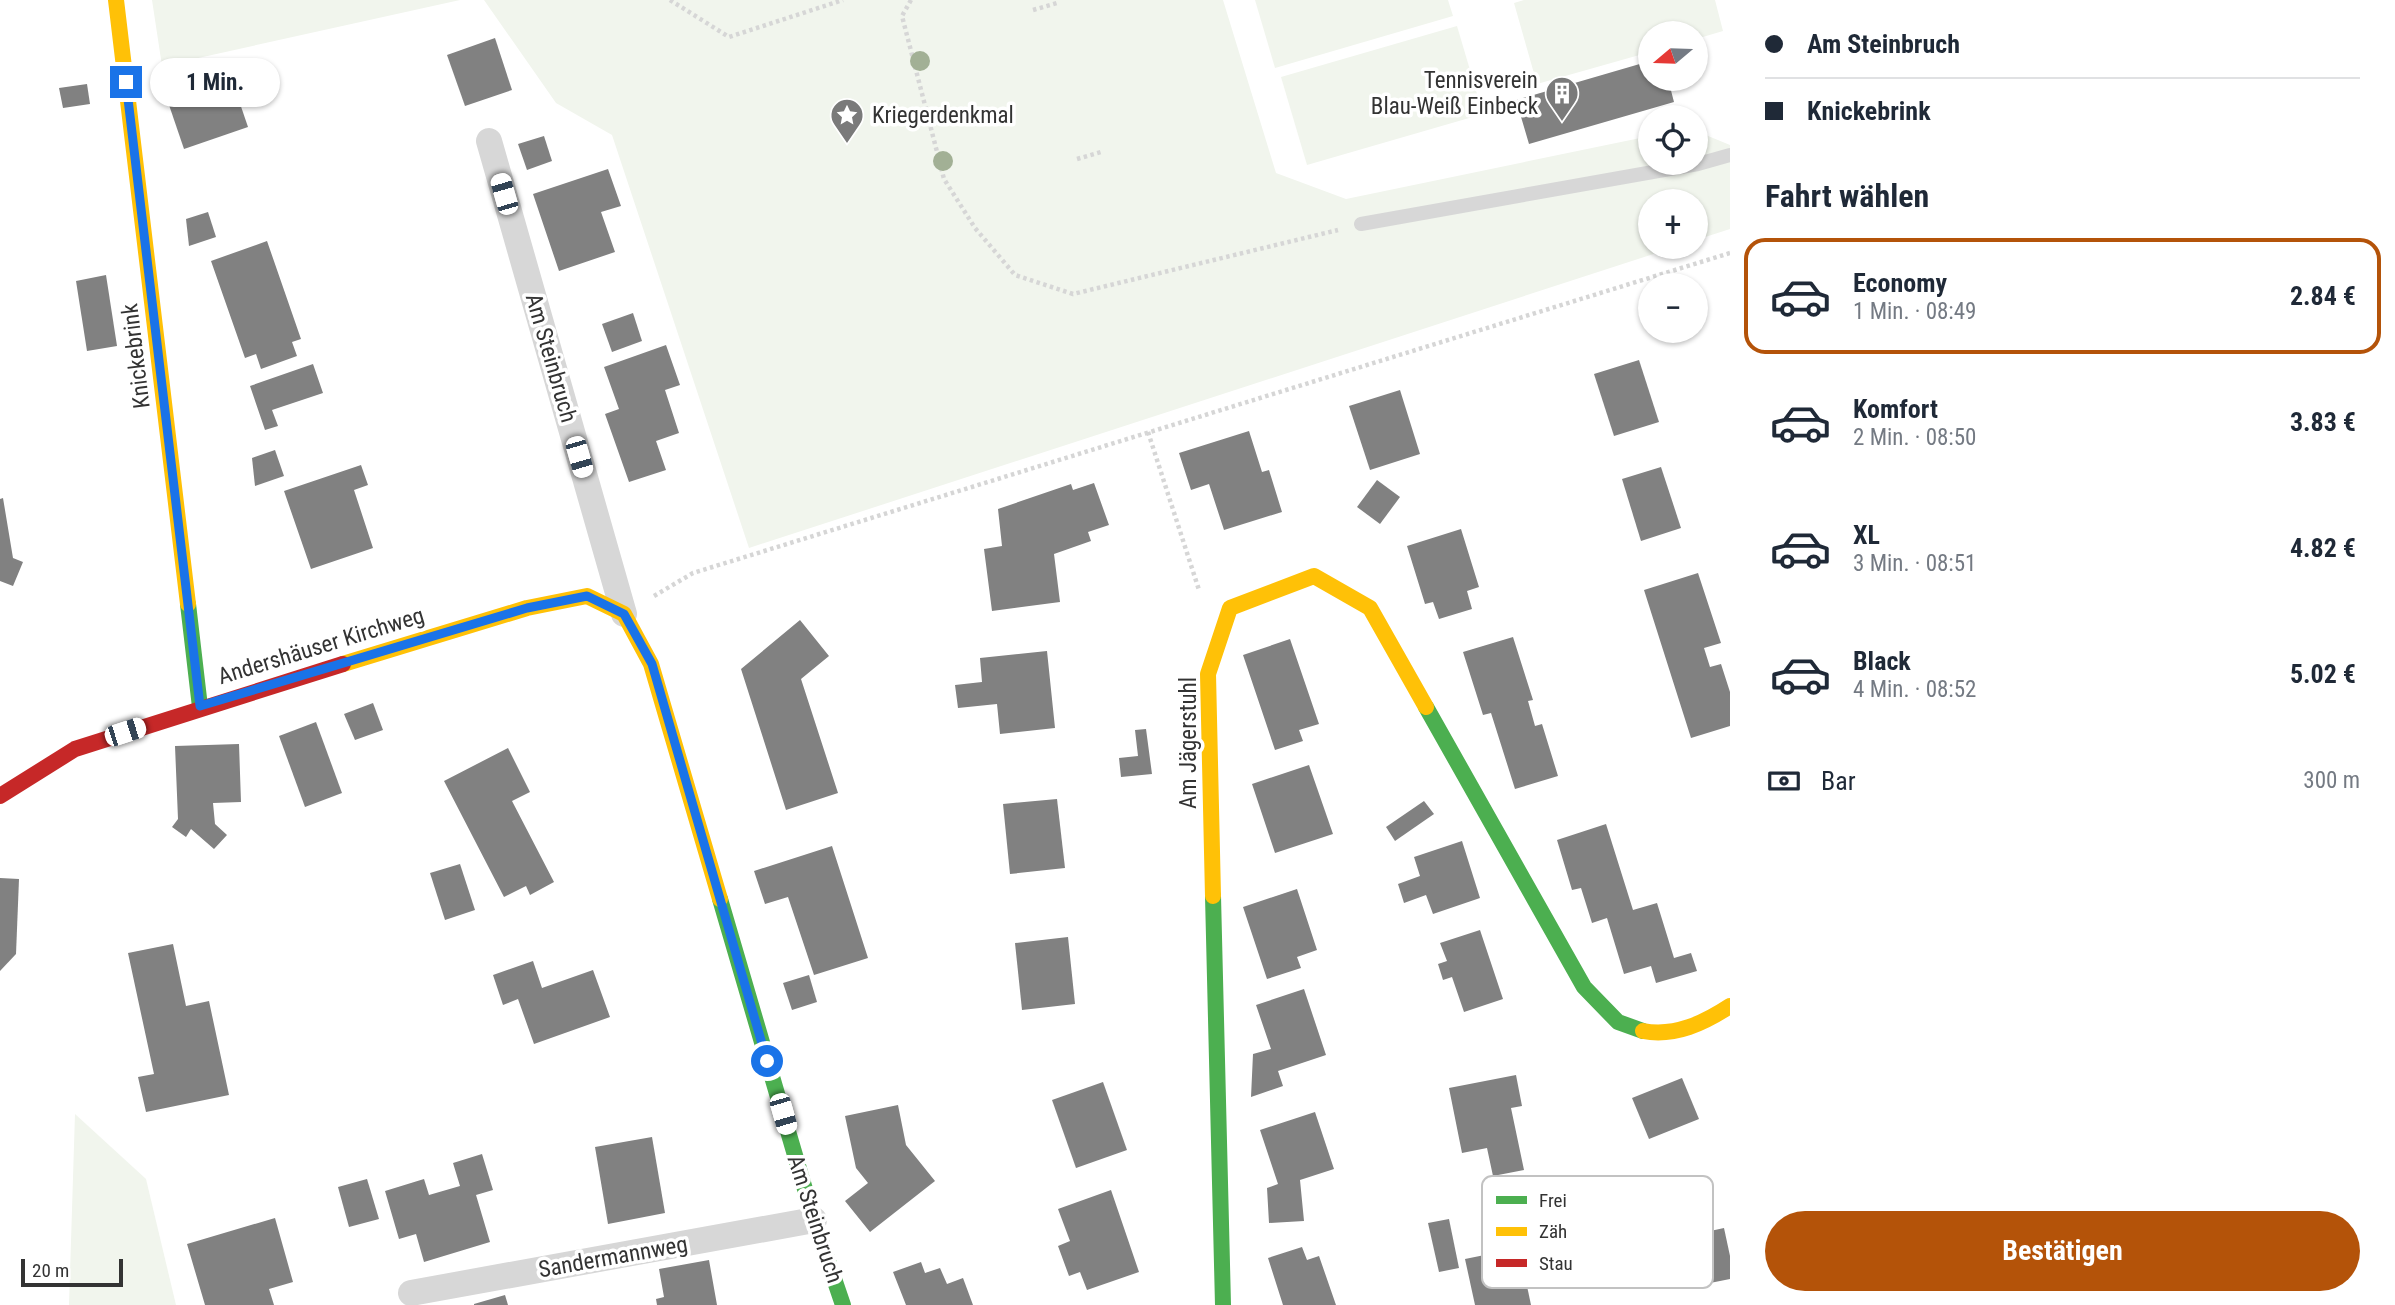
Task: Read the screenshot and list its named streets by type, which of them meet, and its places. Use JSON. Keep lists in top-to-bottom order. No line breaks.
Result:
{"streets":{"street":["Knickebrink","Am Steinbruch","Andershäuser Kirchweg","Am Jägerstuhl","Sandermannweg"]},"crossings":[["Knickebrink","Andershäuser Kirchweg"],["Am Steinbruch","Andershäuser Kirchweg"],["Am Steinbruch","Sandermannweg"]],"places":{"building":["Tennisverein Blau-Weiß Einbeck"],"place":["Kriegerdenkmal"]},"legend":["Frei","Zäh","Stau"],"scale_bar":"20 m","north":"left","page":{"banner":["Am Steinbruch","Knickebrink"],"map_buttons":["+","−"],"bubble":"1 Min.","heading":"Fahrt wählen","list":[{"name":"Economy","note":"1 Min. · 08:49","value":"2.84 €"},{"name":"Komfort","note":"2 Min. · 08:50","value":"3.83 €"},{"name":"XL","note":"3 Min. · 08:51","value":"4.82 €"},{"name":"Black","note":"4 Min. · 08:52","value":"5.02 €"}],"pay":["Bar","300 m"],"buttons":"Bestätigen","scale":"20 m"}}
